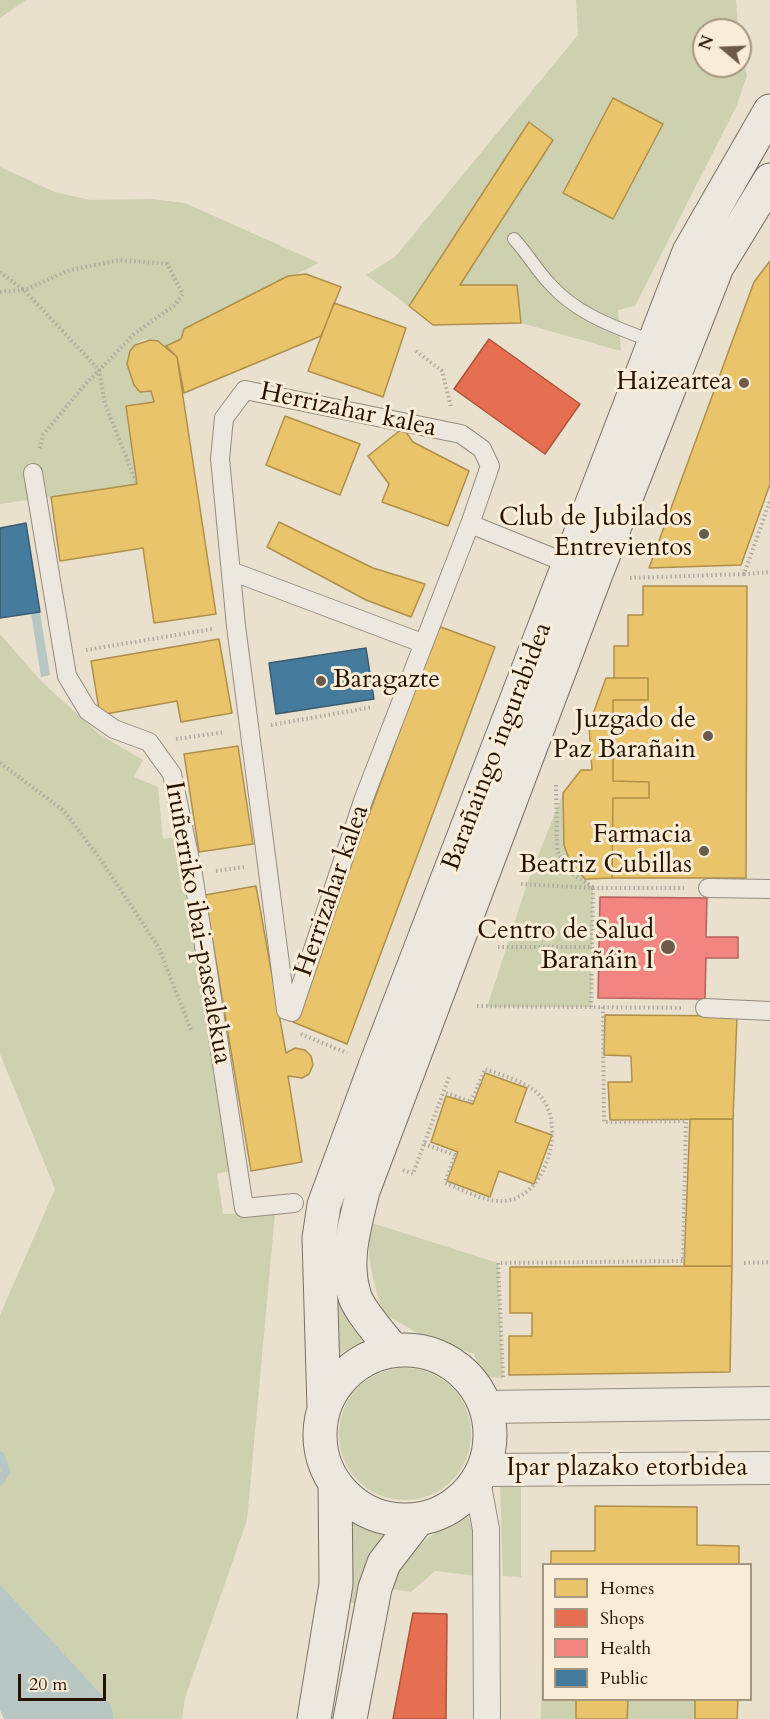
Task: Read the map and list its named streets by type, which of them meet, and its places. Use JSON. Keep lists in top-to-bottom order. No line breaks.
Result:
{"streets":{"main road":["Barañaingo ingurabidea"],"street":["Herrizahar kalea","Iruñerriko ibai-pasealekua","Ipar plazako etorbidea"]},"crossings":[["Barañaingo ingurabidea","Ipar plazako etorbidea"]],"places":["Haizeartea","Club de Jubilados Entrevientos","Baragazte","Juzgado de Paz Barañain","Farmacia Beatriz Cubillas","Centro de Salud Barañáin I"],"legend":["Homes","Shops","Health","Public"],"scale_bar":"20 m","north":"left"}
